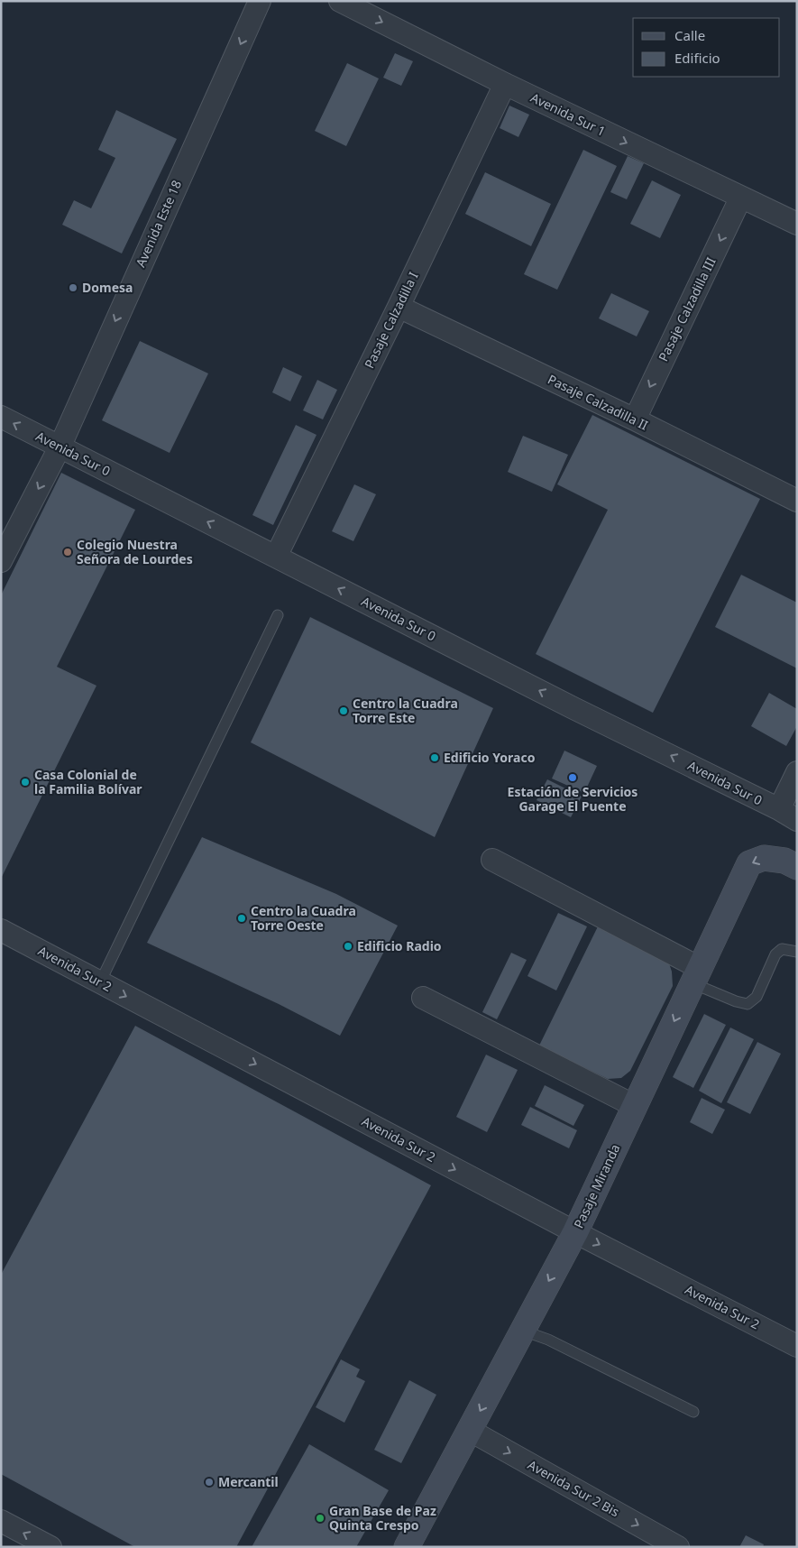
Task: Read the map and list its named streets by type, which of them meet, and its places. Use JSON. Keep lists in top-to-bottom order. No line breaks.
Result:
{"streets":{"main road":["Pasaje Miranda"],"street":["Avenida Sur 1","Avenida Este 18","Pasaje Calzadilla III","Pasaje Calzadilla I","Pasaje Calzadilla II","Avenida Sur 0","Avenida Sur 2","Avenida Sur 2 Bis"]},"crossings":[["Avenida Sur 1","Pasaje Calzadilla III"],["Avenida Sur 1","Pasaje Calzadilla I"],["Avenida Este 18","Avenida Sur 0"],["Pasaje Calzadilla III","Pasaje Calzadilla II"],["Pasaje Calzadilla I","Pasaje Calzadilla II"],["Pasaje Calzadilla I","Avenida Sur 0"],["Avenida Sur 2","Pasaje Miranda"],["Pasaje Miranda","Avenida Sur 2 Bis"]],"one_way":["Avenida Sur 1","Avenida Este 18","Pasaje Calzadilla III","Avenida Sur 0","Pasaje Miranda","Avenida Sur 2 Bis"],"places":["Domesa","Colegio Nuestra Señora de Lourdes","Centro la Cuadra Torre Este","Edificio Yoraco","Estación de Servicios Garage El Puente","Casa Colonial de la Familia Bolívar","Centro la Cuadra Torre Oeste","Edificio Radio","Mercantil","Gran Base de Paz Quinta Crespo"],"legend":["Calle","Edificio"]}
